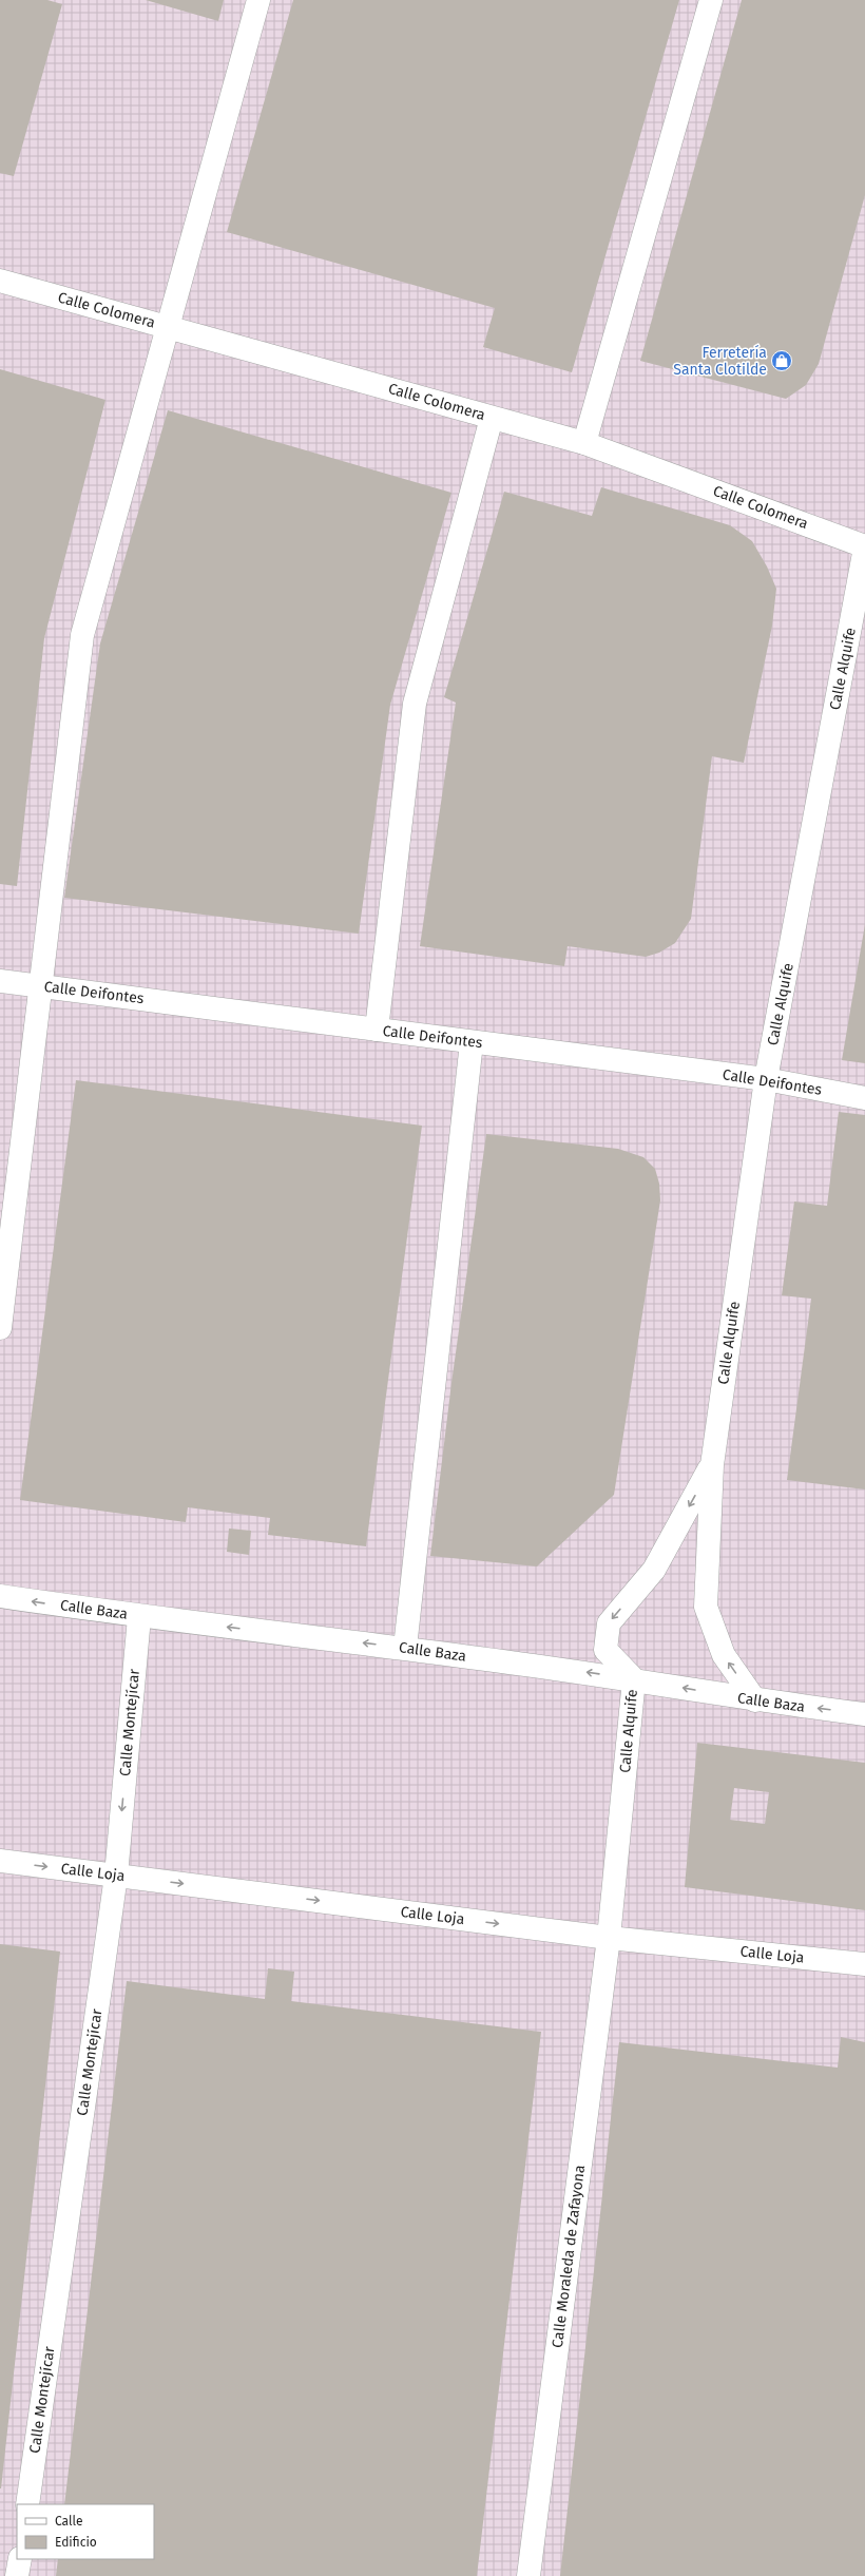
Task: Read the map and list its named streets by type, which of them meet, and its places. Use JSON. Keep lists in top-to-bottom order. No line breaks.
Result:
{"streets":{"street":["Calle Colomera","Calle Alquife","Calle Deifontes","Calle Baza","Calle Montejícar","Calle Loja","Calle Moraleda de Zafayona"]},"crossings":[["Calle Colomera","Calle Alquife"],["Calle Alquife","Calle Deifontes"],["Calle Alquife","Calle Baza"],["Calle Alquife","Calle Loja"],["Calle Alquife","Calle Moraleda de Zafayona"],["Calle Baza","Calle Montejícar"],["Calle Montejícar","Calle Loja"],["Calle Loja","Calle Moraleda de Zafayona"]],"one_way":["Calle Baza","Calle Loja"],"places":{"shop":["Ferretería Santa Clotilde"]},"legend":["Calle","Edificio"]}
